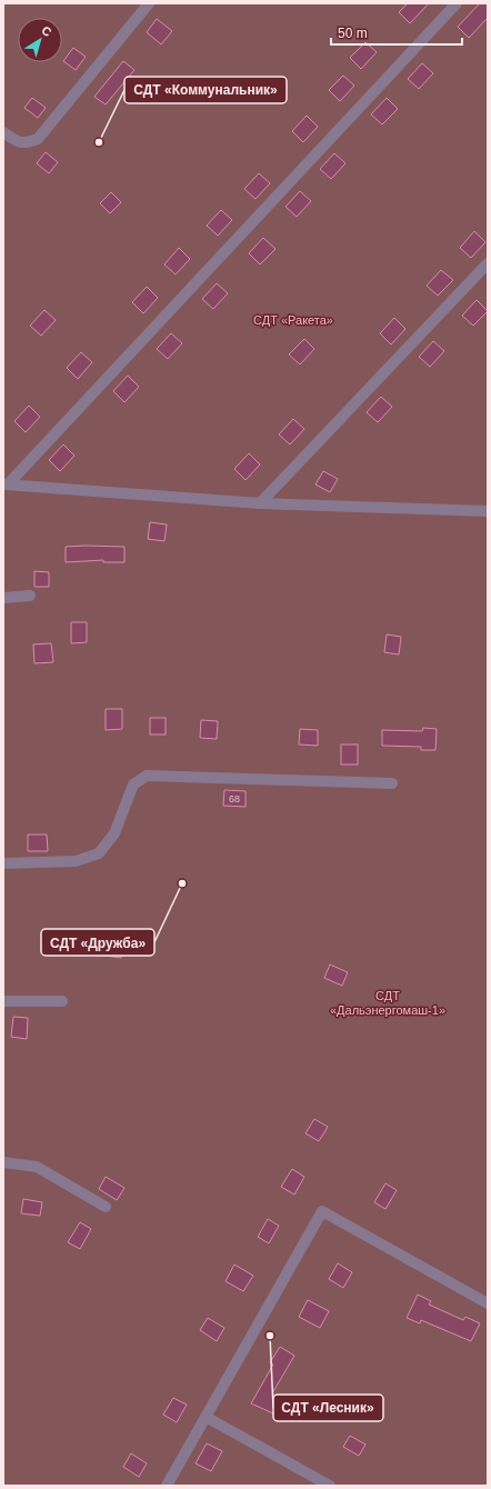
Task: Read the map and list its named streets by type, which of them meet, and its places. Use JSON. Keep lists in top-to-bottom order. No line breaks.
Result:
{"parks":["СДТ «Ракета»","СДТ «Дальэнергомаш-1»"],"places":["СДТ «Коммунальник»","СДТ «Дружба»","СДТ «Лесник»"],"house_numbers":["68"],"scale_bar":"50 m","north":"top right"}
